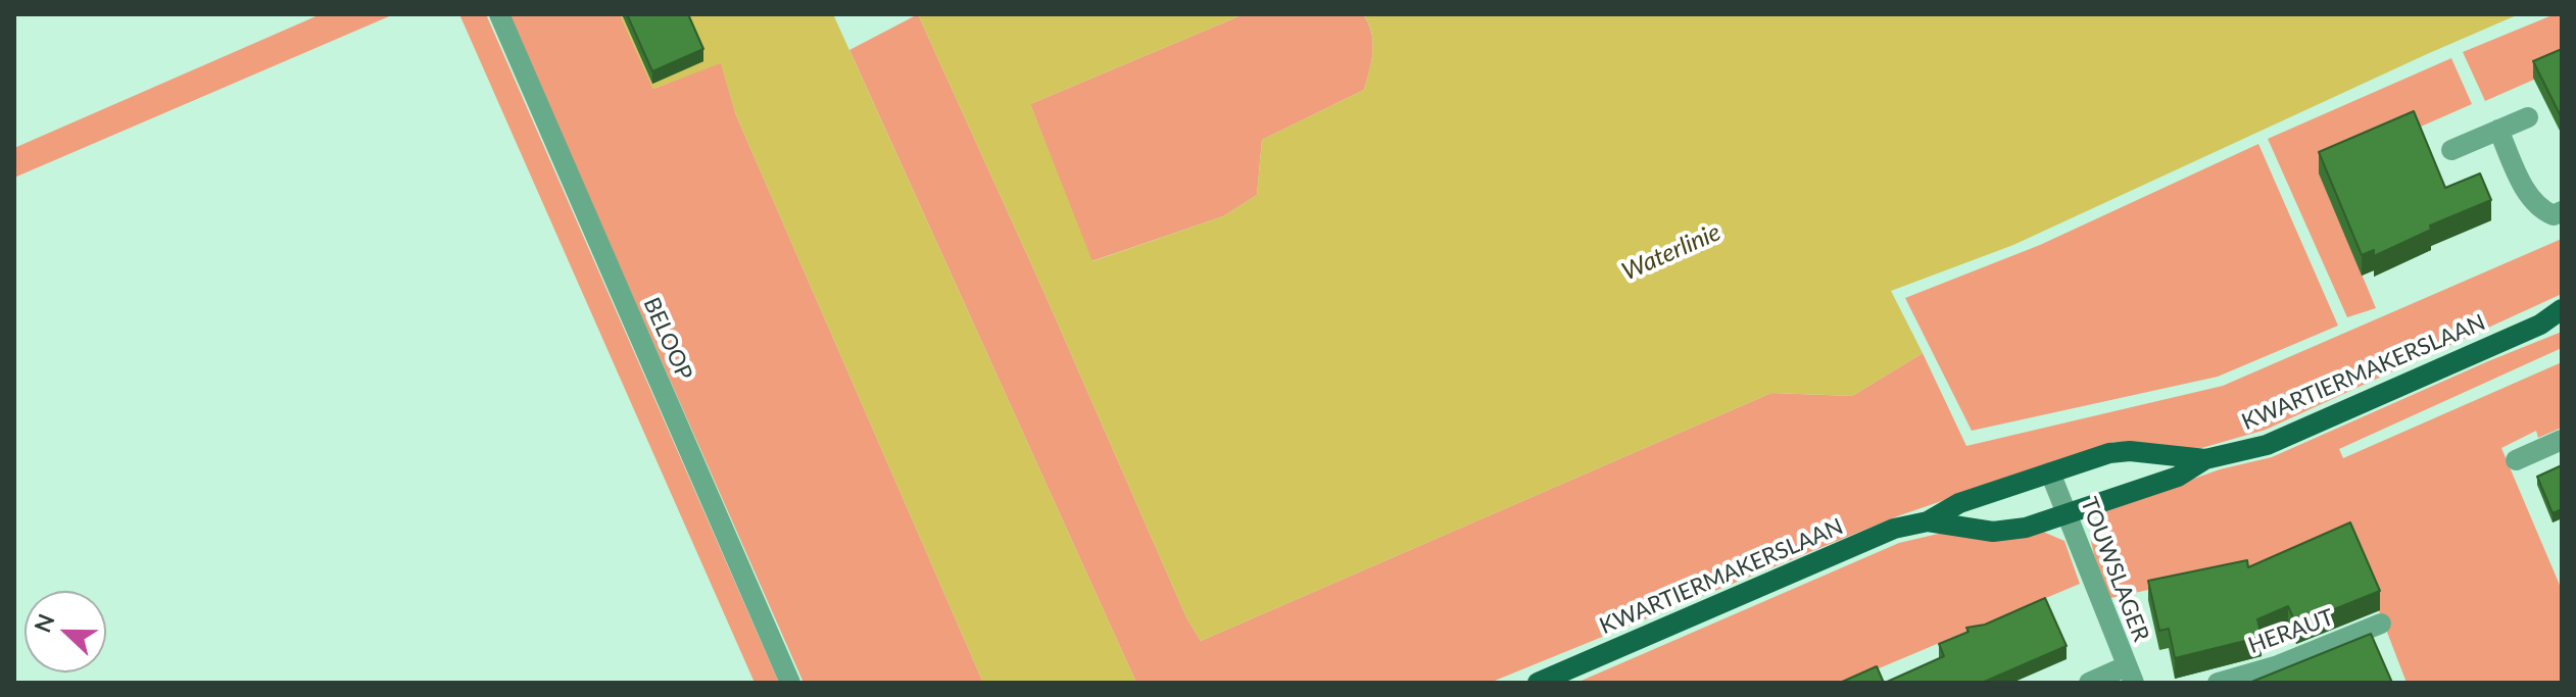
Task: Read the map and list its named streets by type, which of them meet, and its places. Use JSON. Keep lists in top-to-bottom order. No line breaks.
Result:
{"streets":{"main road":["KWARTIERMAKERSLAAN"],"street":["BELOOP","TOUWSLAGER","HERAUT"]},"crossings":[["KWARTIERMAKERSLAAN","TOUWSLAGER"]],"water":["Waterlinie"],"north":"left"}
